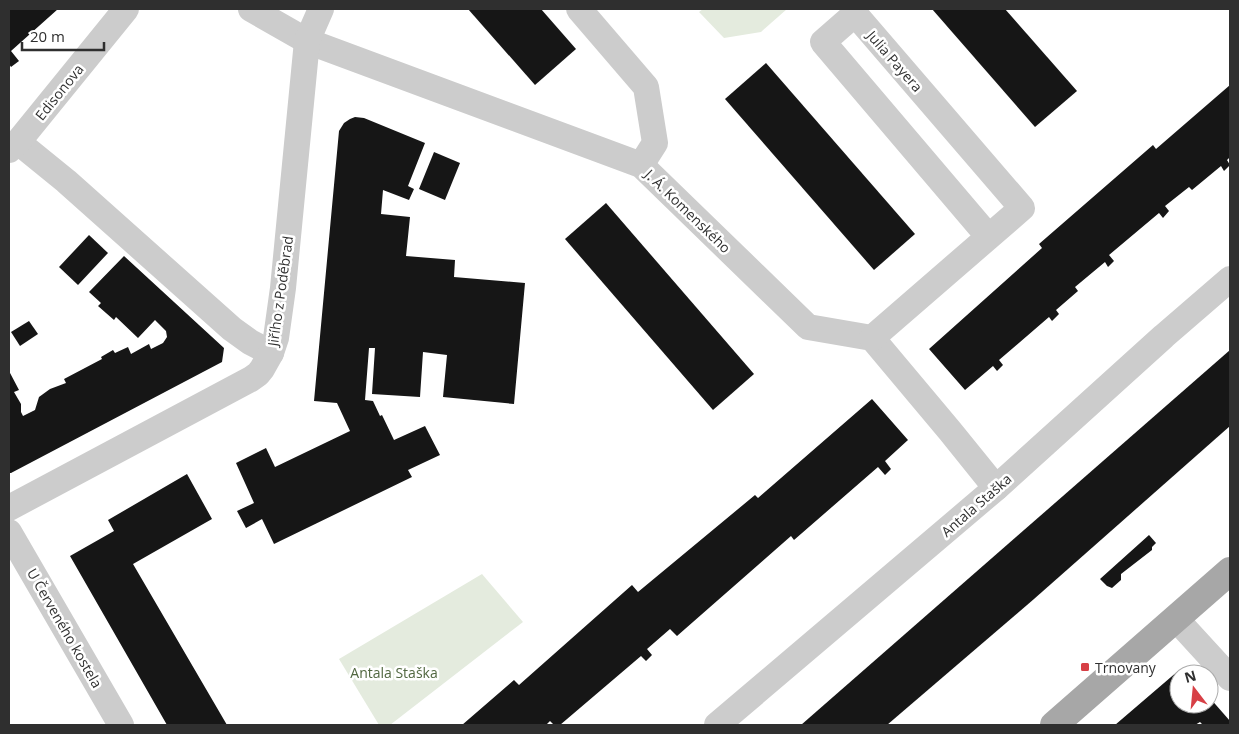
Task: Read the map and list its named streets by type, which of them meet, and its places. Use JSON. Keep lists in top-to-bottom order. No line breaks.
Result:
{"streets":{"street":["Julia Payera","Edisonova","J. Á. Komenského","Jiřího z Poděbrad","Antala Staška","U Červeného kostela"]},"crossings":[["Julia Payera","J. Á. Komenského"],["J. Á. Komenského","Jiřího z Poděbrad"]],"parks":["Antala Staška"],"places":{"transit":["Trnovany"]},"scale_bar":"20 m","north":"top"}
